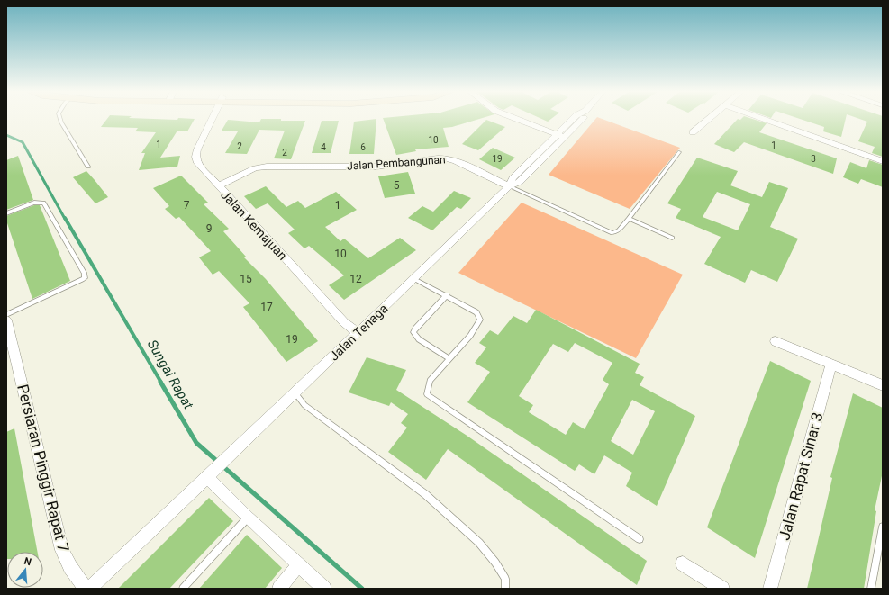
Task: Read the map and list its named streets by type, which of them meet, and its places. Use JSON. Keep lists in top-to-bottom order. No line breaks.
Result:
{"streets":{"street":["Jalan Pembangunan","Jalan Kemajuan","Jalan Tenaga","Persiaran Pinggir Rapat 7","Jalan Rapat Sinar 3"]},"crossings":[["Jalan Pembangunan","Jalan Kemajuan"],["Jalan Pembangunan","Jalan Tenaga"],["Jalan Kemajuan","Jalan Tenaga"]],"water":["Sungai Rapat"],"house_numbers":["10","1","1","2","4","6","2","19","3","5","7","1","9","10","15","12","17","19"],"north":"top"}
